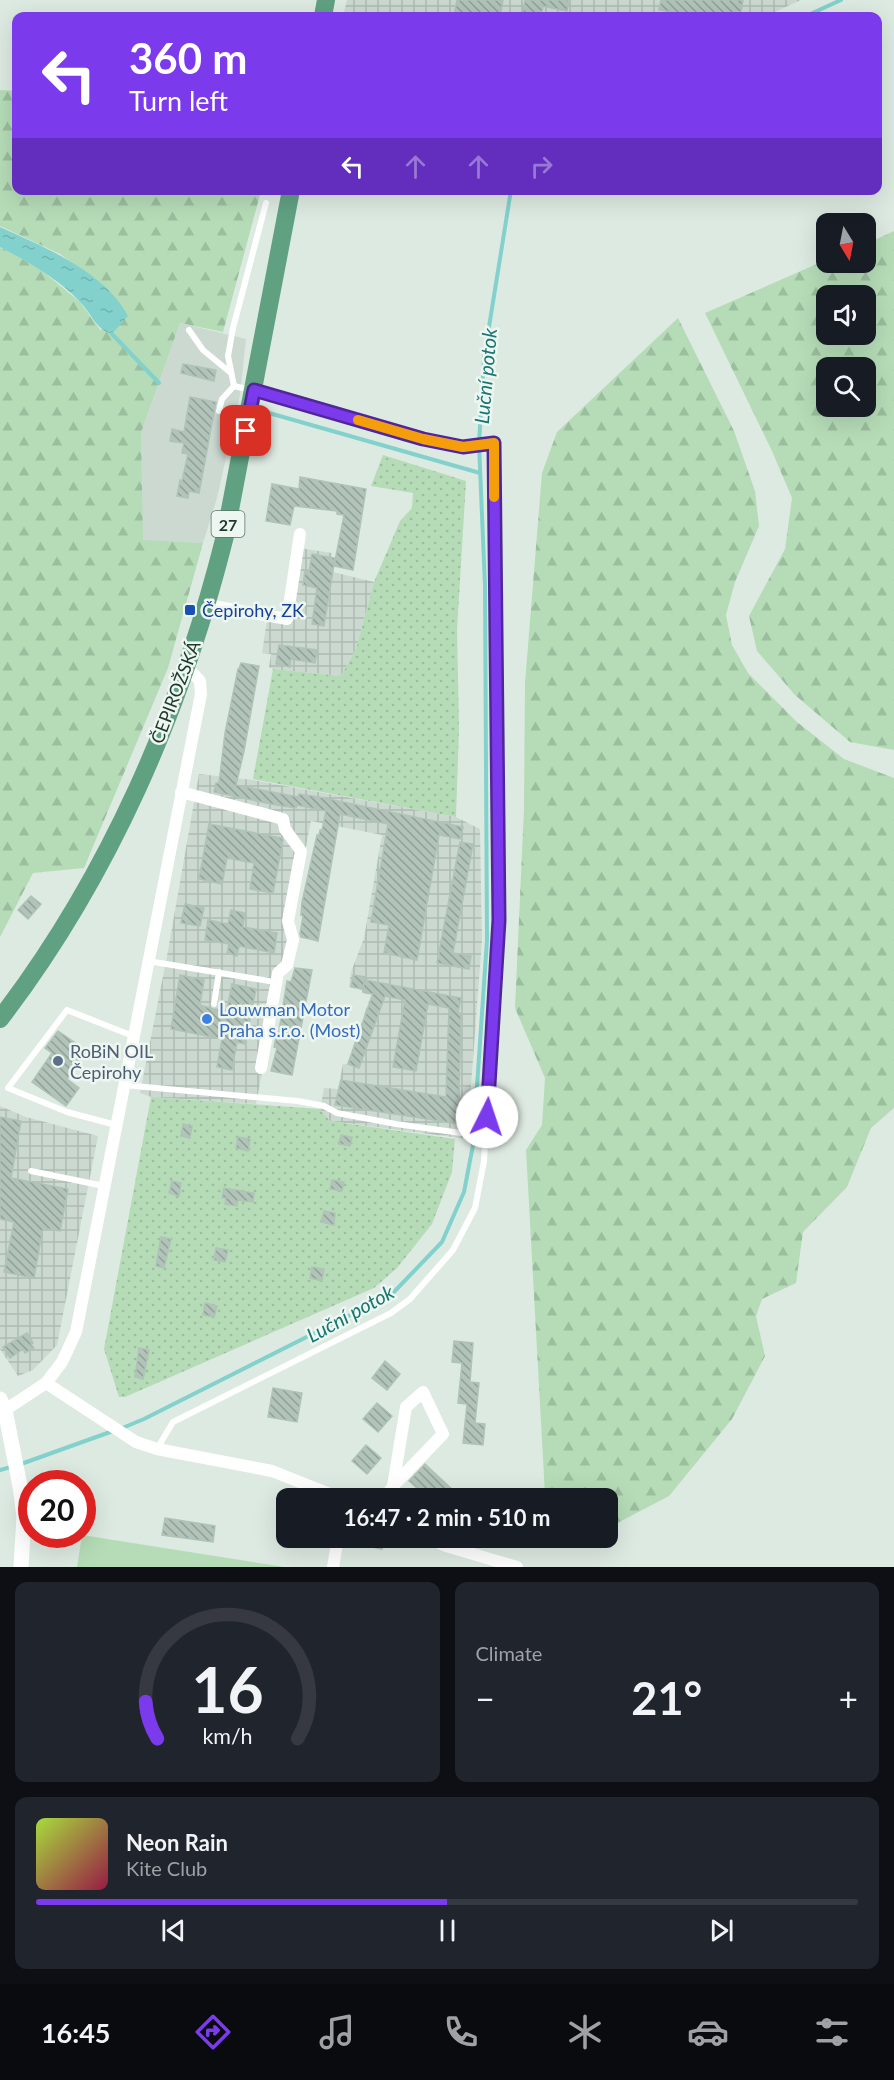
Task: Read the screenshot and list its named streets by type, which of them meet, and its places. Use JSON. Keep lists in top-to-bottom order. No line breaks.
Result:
{"streets":{"main road":["27","ČEPIROŽSKÁ"]},"water":["Luční potok"],"places":{"transit":["Čepirohy, ZK"],"other":["Louwman Motor Praha s.r.o. (Most)","RoBiN OIL Čepirohy"]},"north":"bottom","page":{"turn":["360 m","Turn left"],"limit":"20","trip":"16:47 · 2 min · 510 m","tile":"Climate","heat":["−","21°","+"],"song":["Neon Rain","Kite Club"],"tabs":"16:45","gauge":["16","km/h"]}}
